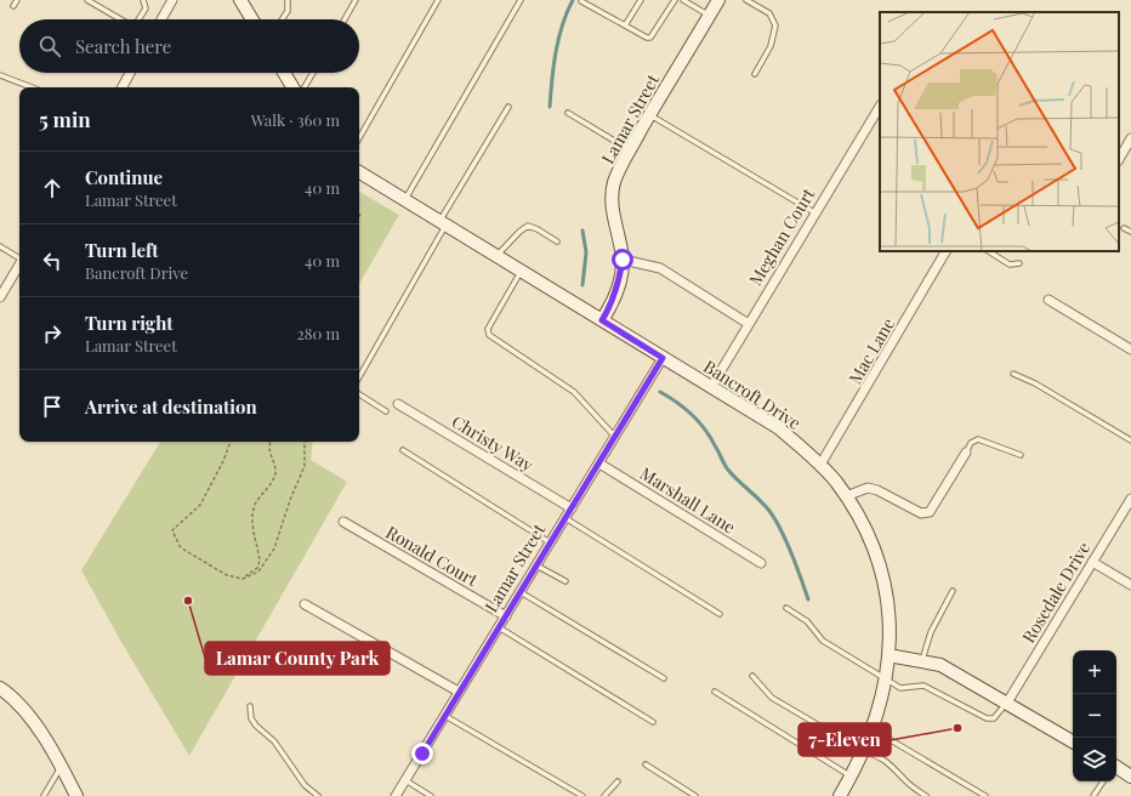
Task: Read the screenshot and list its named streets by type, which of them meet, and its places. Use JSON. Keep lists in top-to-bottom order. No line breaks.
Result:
{"streets":{"main road":["Lamar Street","Bancroft Drive"],"street":["Meghan Court","Mac Lane","Christy Way","Marshall Lane","Ronald Court","Rosedale Drive"]},"crossings":[["Lamar Street","Bancroft Drive"],["Lamar Street","Christy Way"],["Lamar Street","Marshall Lane"],["Lamar Street","Ronald Court"],["Meghan Court","Bancroft Drive"],["Mac Lane","Bancroft Drive"]],"places":["Lamar County Park","7-Eleven"],"page":{"search":"Search here","heading":["5 min","Walk · 360 m"],"list":[["Continue","Lamar Street","40 m"],["Turn left","Bancroft Drive","40 m"],["Turn right","Lamar Street","280 m"],"Arrive at destination"],"map_buttons":["+","−"]}}
